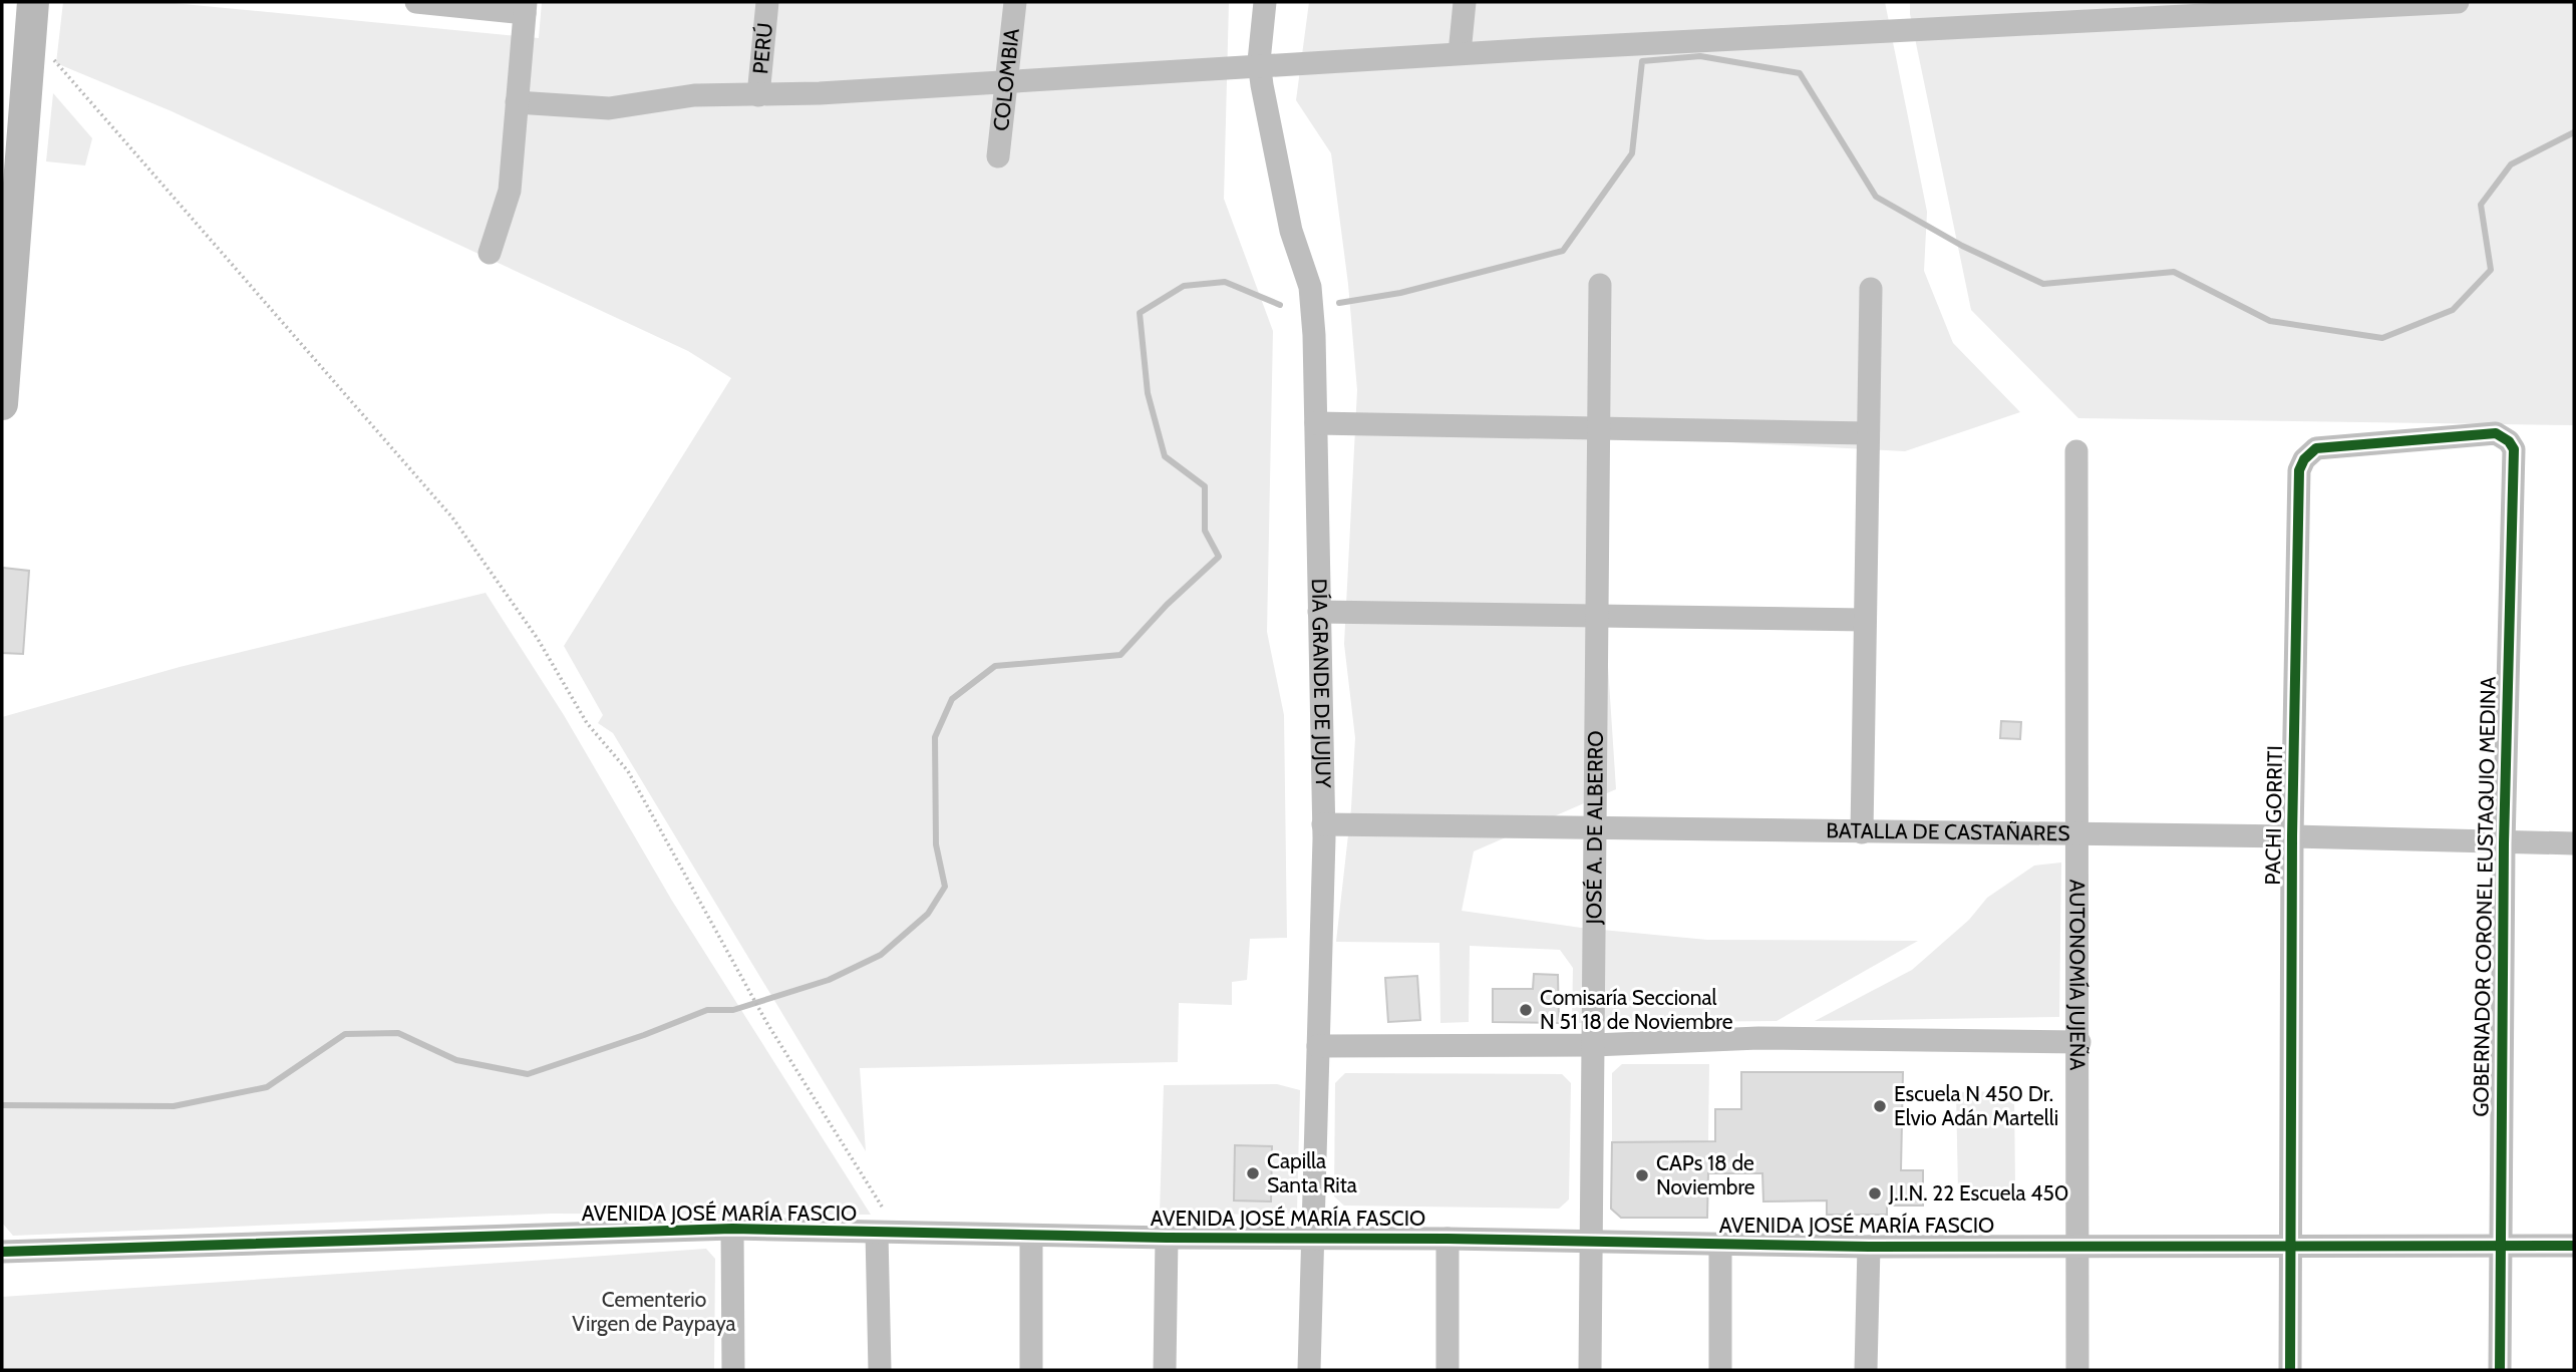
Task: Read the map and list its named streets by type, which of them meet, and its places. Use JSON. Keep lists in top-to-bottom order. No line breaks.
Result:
{"streets":{"street":["PERÚ","COLOMBIA","DÍA GRANDE DE JUJUY","PACHI GORRITI","JOSÉ A. DE ALBERRO","BATALLA DE CASTAÑARES","GOBERNADOR CORONEL EUSTAQUIO MEDINA","AUTONOMÍA JUJEÑA","AVENIDA JOSÉ MARÍA FASCIO"]},"crossings":[["DÍA GRANDE DE JUJUY","BATALLA DE CASTAÑARES"],["DÍA GRANDE DE JUJUY","AVENIDA JOSÉ MARÍA FASCIO"],["PACHI GORRITI","BATALLA DE CASTAÑARES"],["PACHI GORRITI","GOBERNADOR CORONEL EUSTAQUIO MEDINA"],["PACHI GORRITI","AVENIDA JOSÉ MARÍA FASCIO"],["JOSÉ A. DE ALBERRO","BATALLA DE CASTAÑARES"],["JOSÉ A. DE ALBERRO","AVENIDA JOSÉ MARÍA FASCIO"],["BATALLA DE CASTAÑARES","GOBERNADOR CORONEL EUSTAQUIO MEDINA"],["BATALLA DE CASTAÑARES","AUTONOMÍA JUJEÑA"],["GOBERNADOR CORONEL EUSTAQUIO MEDINA","AVENIDA JOSÉ MARÍA FASCIO"],["AUTONOMÍA JUJEÑA","AVENIDA JOSÉ MARÍA FASCIO"]],"parks":["Cementerio Virgen de Paypaya"],"places":["Comisaría Seccional N 51 18 de Noviembre","Escuela N 450 Dr. Elvio Adán Martelli","Capilla Santa Rita","CAPs 18 de Noviembre","J.I.N. 22 Escuela 450"]}
